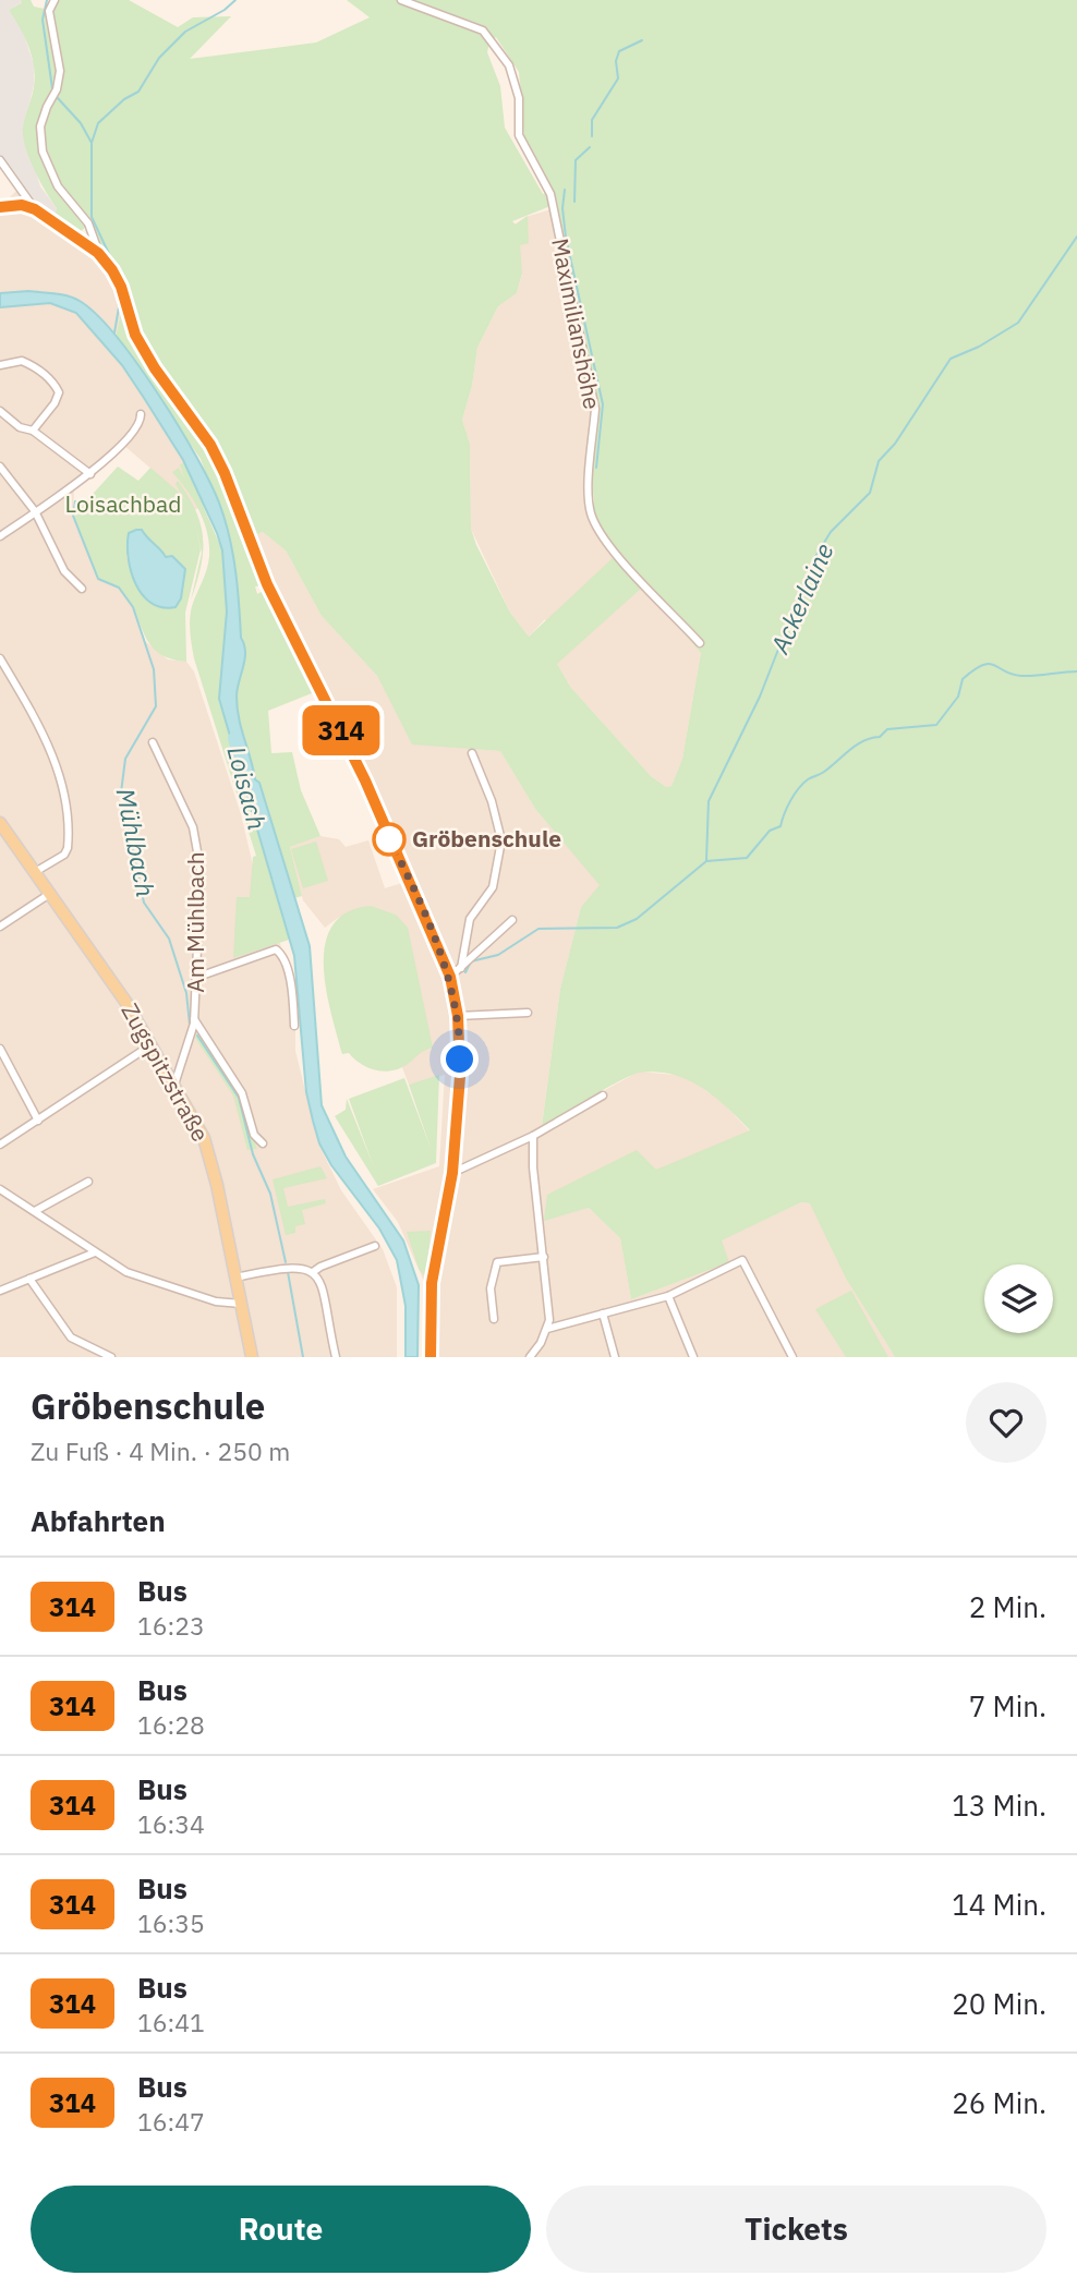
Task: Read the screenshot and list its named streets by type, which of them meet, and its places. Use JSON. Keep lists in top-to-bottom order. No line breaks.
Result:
{"streets":{"main road":["Zugspitzstraße"],"street":["Maximilianshöhe","Am Mühlbach"]},"crossings":[["Am Mühlbach","Zugspitzstraße"]],"water":["Ackerlaine","Loisach","Mühlbach"],"parks":["Loisachbad"],"places":["Gröbenschule"],"lines":["bus line 314"],"page":{"on_map":"314","heading":[["Gröbenschule","Zu Fuß · 4 Min. · 250 m"],"Abfahrten"],"list":[{"mark":"314","name":"Bus","note":"16:23","value":"2 Min."},{"mark":"314","name":"Bus","note":"16:28","value":"7 Min."},{"mark":"314","name":"Bus","note":"16:34","value":"13 Min."},{"mark":"314","name":"Bus","note":"16:35","value":"14 Min."},{"mark":"314","name":"Bus","note":"16:41","value":"20 Min."},{"mark":"314","name":"Bus","note":"16:47","value":"26 Min."}],"buttons":["Route","Tickets"]}}
